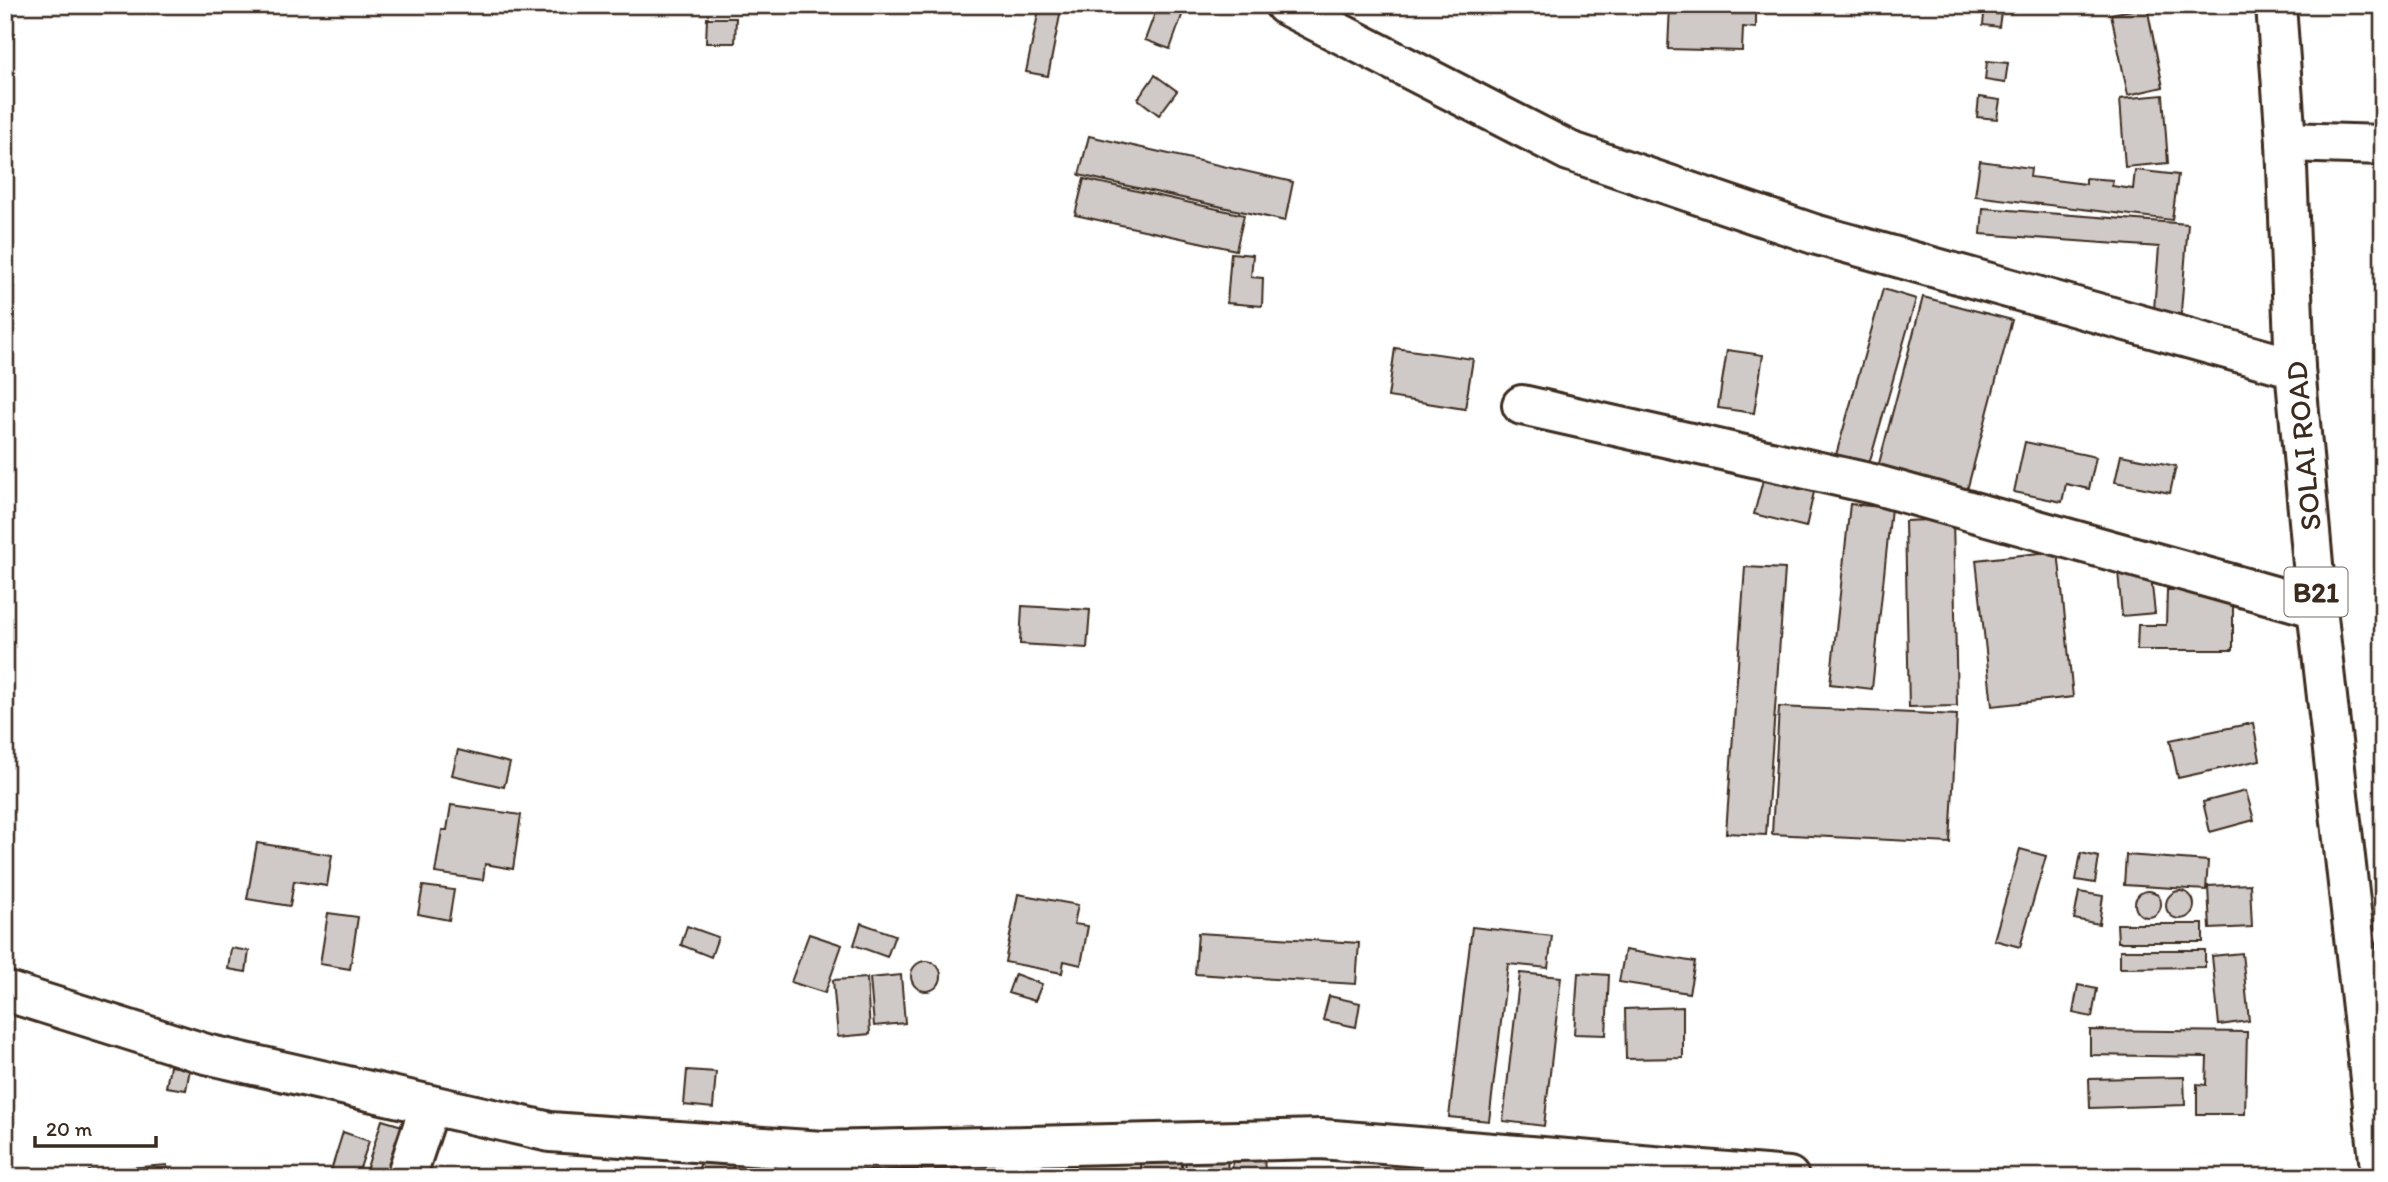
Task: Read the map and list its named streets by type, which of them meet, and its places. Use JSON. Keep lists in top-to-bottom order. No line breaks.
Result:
{"streets":{"main road":["SOLAI ROAD","B21"]},"scale_bar":"20 m"}
